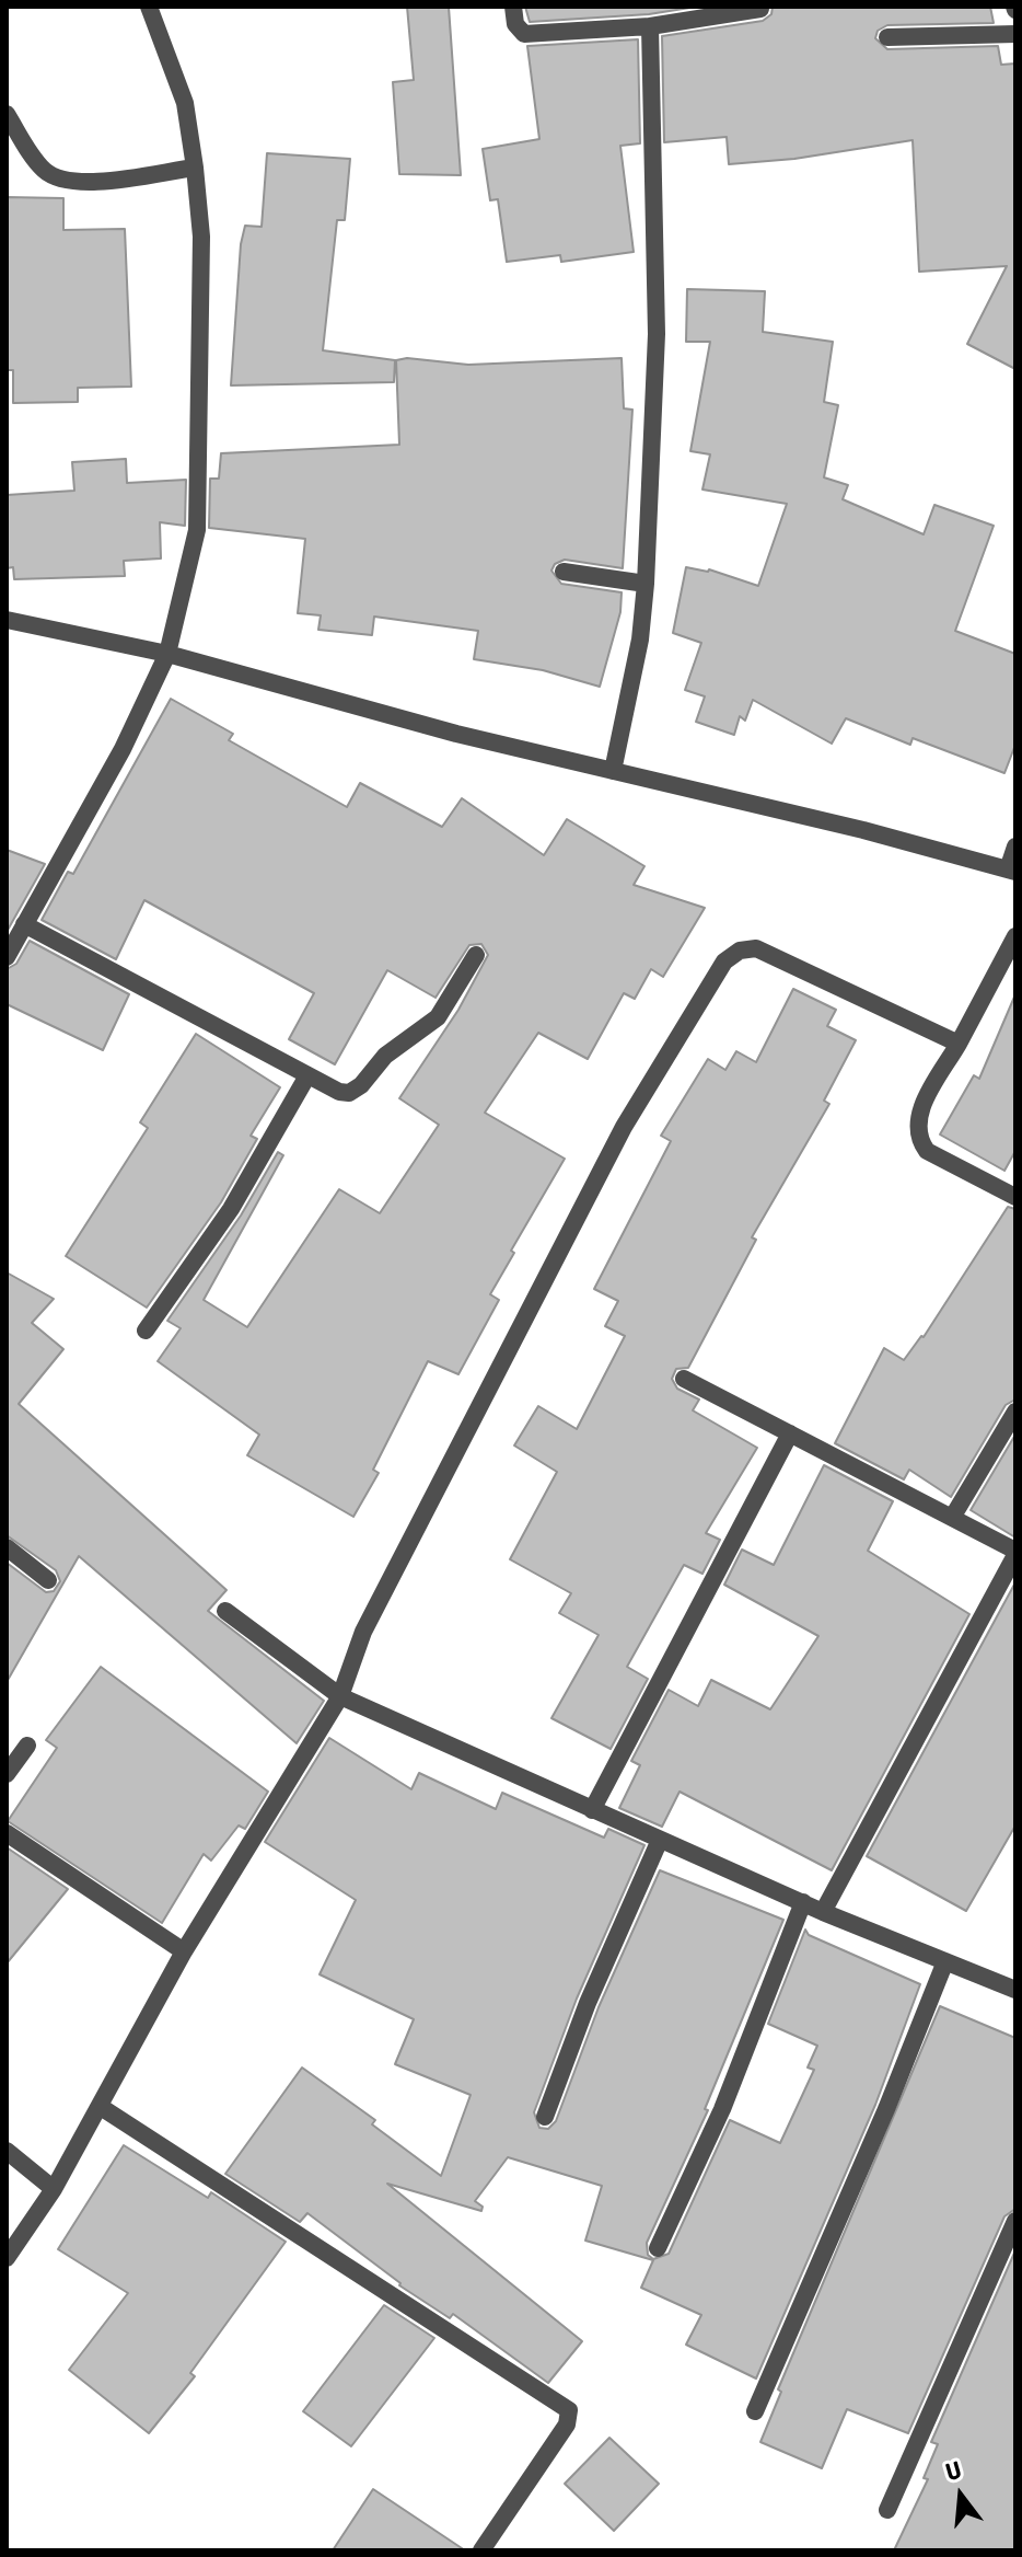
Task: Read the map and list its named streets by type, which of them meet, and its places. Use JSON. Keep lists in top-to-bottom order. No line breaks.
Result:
{"north":"top"}
